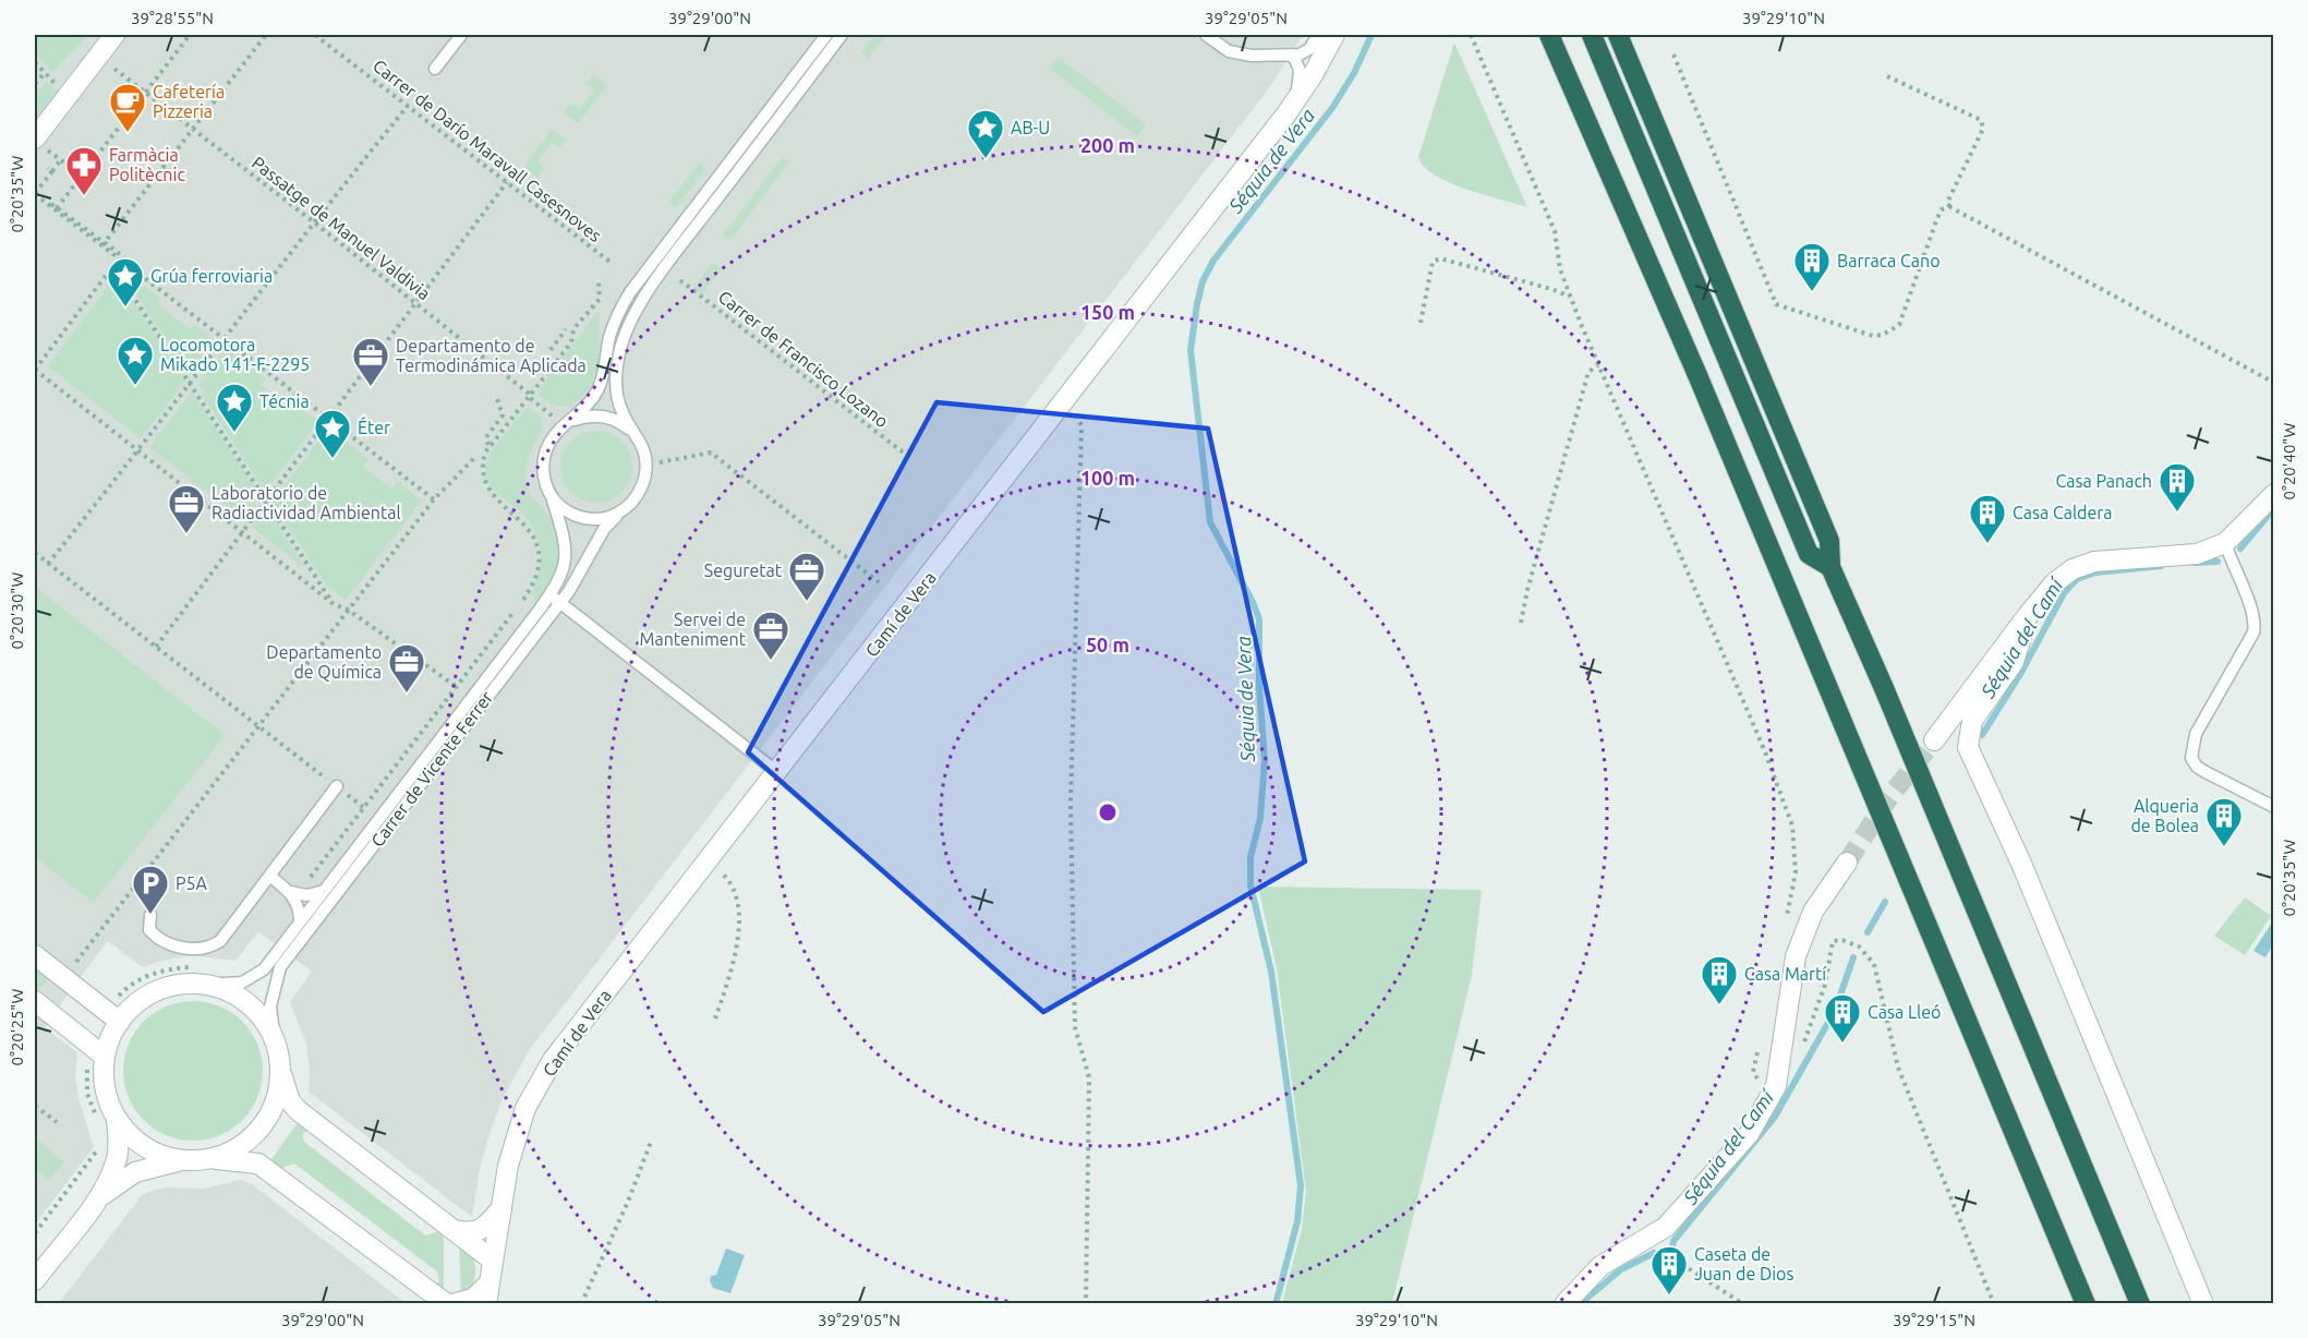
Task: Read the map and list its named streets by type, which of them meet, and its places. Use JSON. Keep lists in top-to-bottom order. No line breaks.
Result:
{"streets":{"street":["Camí de Vera"],"lane":["Carrer de Vicente Ferrer"],"path":["Carrer de Darío Maravall Casesnoves","Passatge de Manuel Valdivia","Carrer de Francisco Lozano"]},"crossings":[["Passatge de Manuel Valdivia","Carrer de Vicente Ferrer"]],"water":["Séquia de Vera","Séquia del Camí"],"places":{"cafe":["Cafetería Pizzeria"],"place":["AB-U","Grúa ferroviaria","Locomotora Mikado 141-F-2295","Técnia","Éter"],"pharmacy":["Farmàcia Politècnic"],"building":["Barraca Cano","Casa Panach","Casa Caldera","Alqueria de Bolea","Casa Martí","Casa Lleó","Caseta de Juan de Dios"],"office":["Departamento de Termodinámica Aplicada","Laboratorio de Radiactividad Ambiental","Seguretat","Servei de Manteniment","Departamento de Química"],"parking":["P5A"]},"coordinates":["39°28'55\"N","39°29'00\"N","39°29'05\"N","39°29'10\"N","0°20'35\"W","0°20'40\"W","0°20'30\"W","0°20'25\"W","39°29'15\"N"],"rings":["200 m","150 m","100 m","50 m"]}
